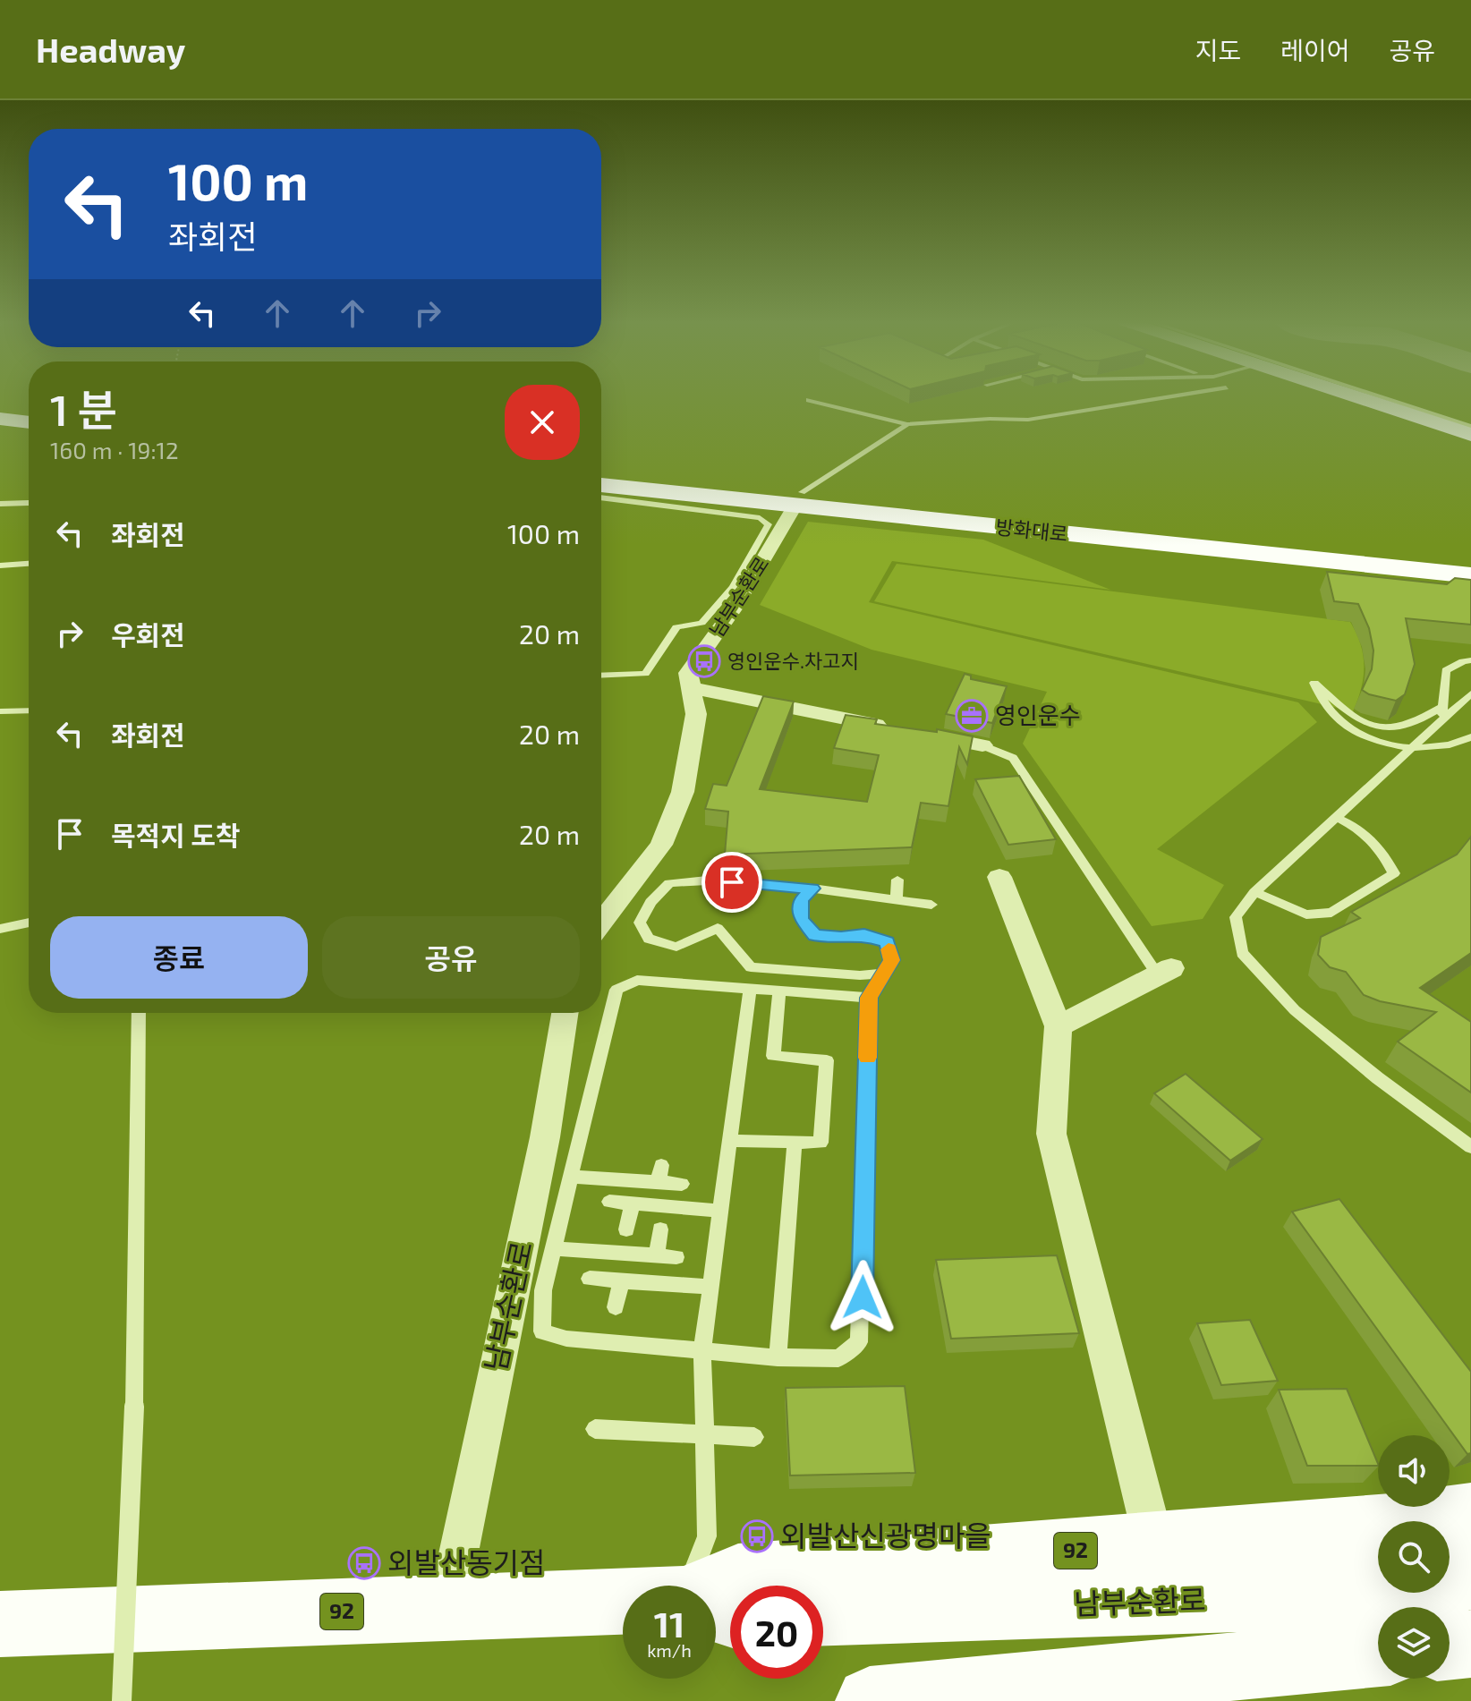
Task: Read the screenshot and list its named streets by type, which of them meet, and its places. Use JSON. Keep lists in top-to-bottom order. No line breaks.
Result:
{"streets":{"main road":["방화대로","남부순환로","92"]},"crossings":[["방화대로","남부순환로"],["남부순환로","92"]],"places":{"bus stop":["영인운수.차고지","외발산신광명마을","외발산동기점"],"office":["영인운수"]},"page":{"header":"Headway","nav":["지도","레이어","공유"],"turn":["100 m","좌회전"],"heading":["1 분","160 m · 19:12"],"list":[{"name":"좌회전","value":"100 m"},{"name":"우회전","value":"20 m"},{"name":"좌회전","value":"20 m"},{"name":"목적지 도착","value":"20 m"}],"buttons":["종료","공유"],"speed":"11 km/h","limit":"20"}}
